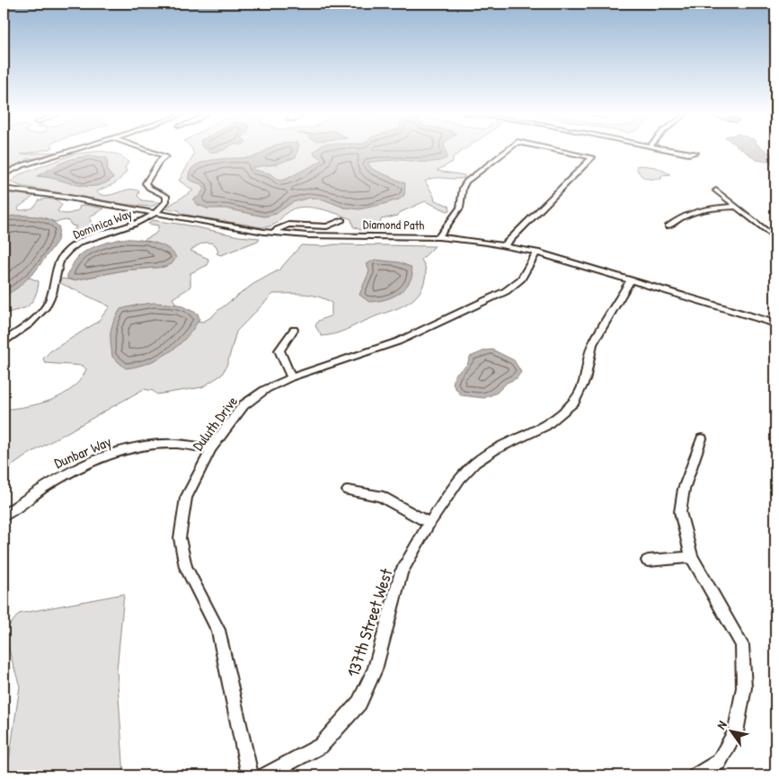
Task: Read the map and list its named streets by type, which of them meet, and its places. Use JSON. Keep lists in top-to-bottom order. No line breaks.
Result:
{"streets":{"street":["Dominica Way","Diamond Path","Duluth Drive","Dunbar Way","137th Street West"]},"crossings":[["Dominica Way","Diamond Path"],["Diamond Path","Duluth Drive"],["Diamond Path","137th Street West"],["Duluth Drive","Dunbar Way"]],"north":"top left"}
